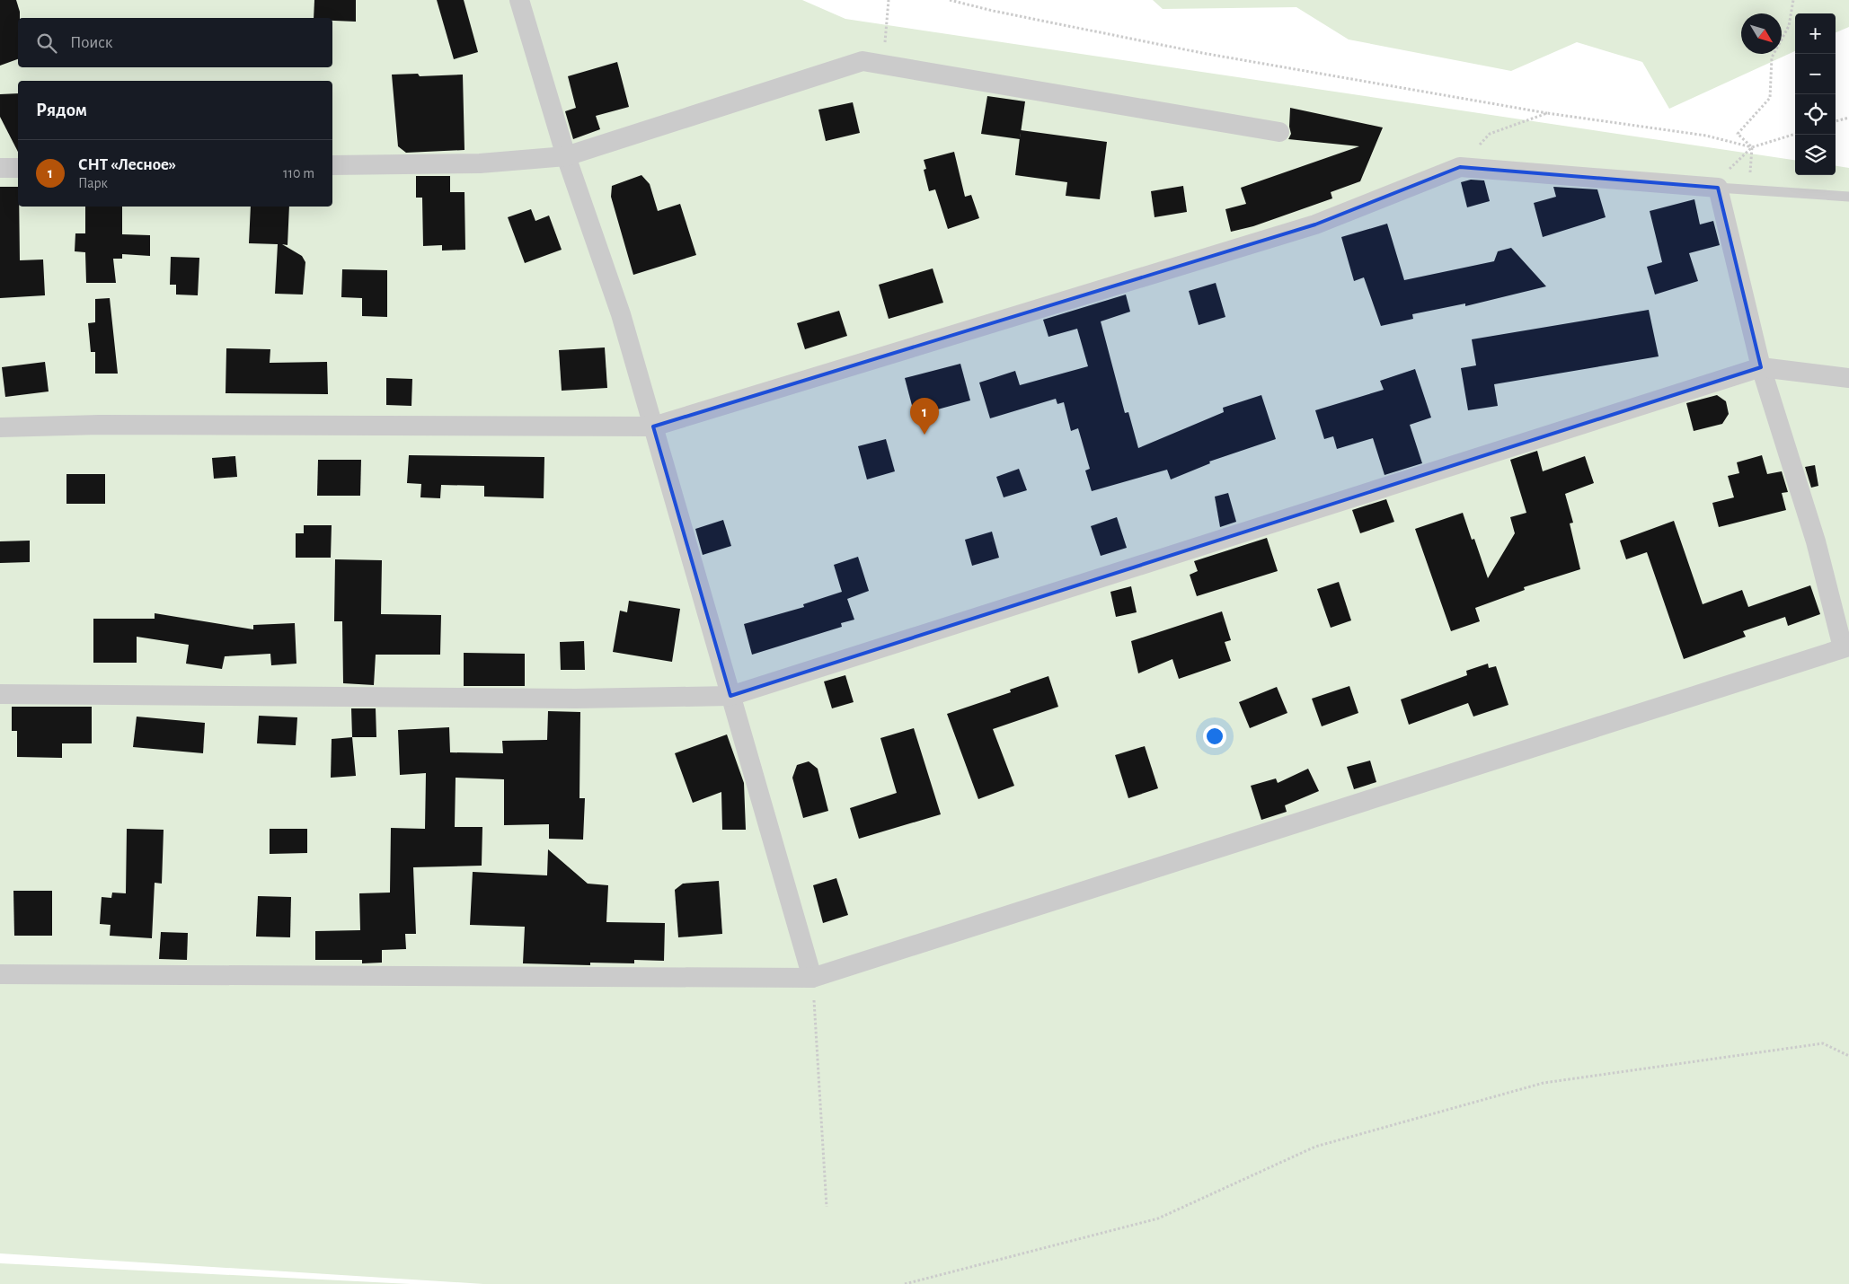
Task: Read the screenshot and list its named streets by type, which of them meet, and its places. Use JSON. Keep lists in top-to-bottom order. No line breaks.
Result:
{"north":"bottom right","page":{"map_buttons":["+","−"],"search":"Поиск","heading":"Рядом","list":[{"mark":"1","name":"СНТ «Лесное»","note":"Парк","value":"110 m"}],"pins":"1"}}
